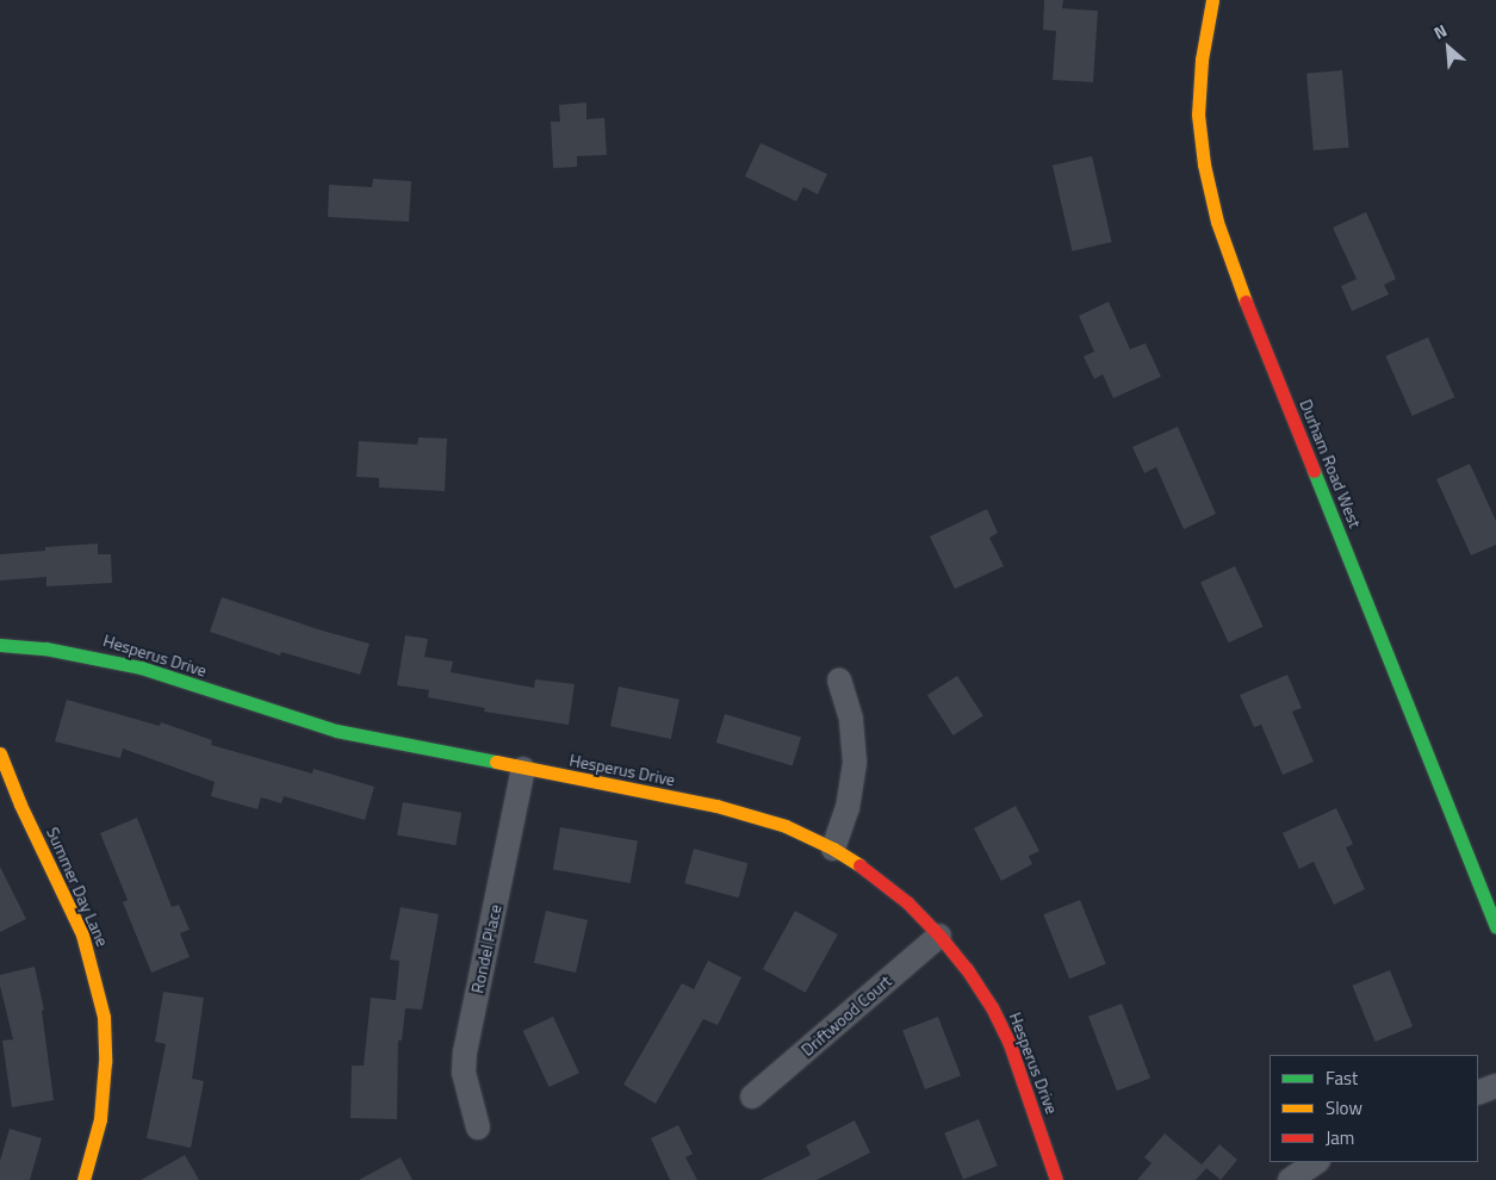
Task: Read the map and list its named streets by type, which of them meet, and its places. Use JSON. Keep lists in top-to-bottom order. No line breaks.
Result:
{"streets":{"street":["Durham Road West","Hesperus Drive","Summer Day Lane","Rondel Place","Driftwood Court"]},"crossings":[["Hesperus Drive","Rondel Place"],["Hesperus Drive","Driftwood Court"]],"legend":["Fast","Slow","Jam"],"north":"top left"}
